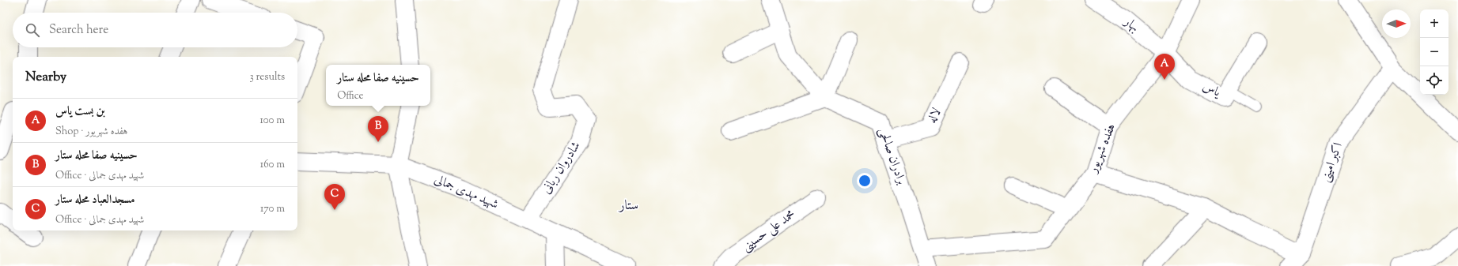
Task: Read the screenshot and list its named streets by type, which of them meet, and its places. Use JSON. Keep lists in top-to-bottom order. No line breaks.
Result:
{"streets":{"street":["بهار","یاس","لاله","هفده شهریور","برادران صالحی","اکبر امینی","شادروان ربانی","شهید مهدی جمالی","محمد علی حسینی"]},"crossings":[["بهار","یاس"],["بهار","هفده شهریور"],["یاس","هفده شهریور"],["لاله","برادران صالحی"],["هفده شهریور","برادران صالحی"],["شادروان ربانی","شهید مهدی جمالی"]],"districts":["ستار"],"north":"right","page":{"map_buttons":["+","−"],"search":"Search here","pins":["A","B","C"],"heading":["Nearby","3 results"],"popup":["حسینیه صفا محله ستار","Office"],"list":[{"mark":"A","name":"بن بست یاس","note":"Shop · هفده شهریور","value":"100 m"},{"mark":"B","name":"حسینیه صفا محله ستار","note":"Office · شهید مهدی جمالی","value":"160 m"},{"mark":"C","name":"مسجدالعباد محله ستار","note":"Office · شهید مهدی جمالی","value":"170 m"}]}}
